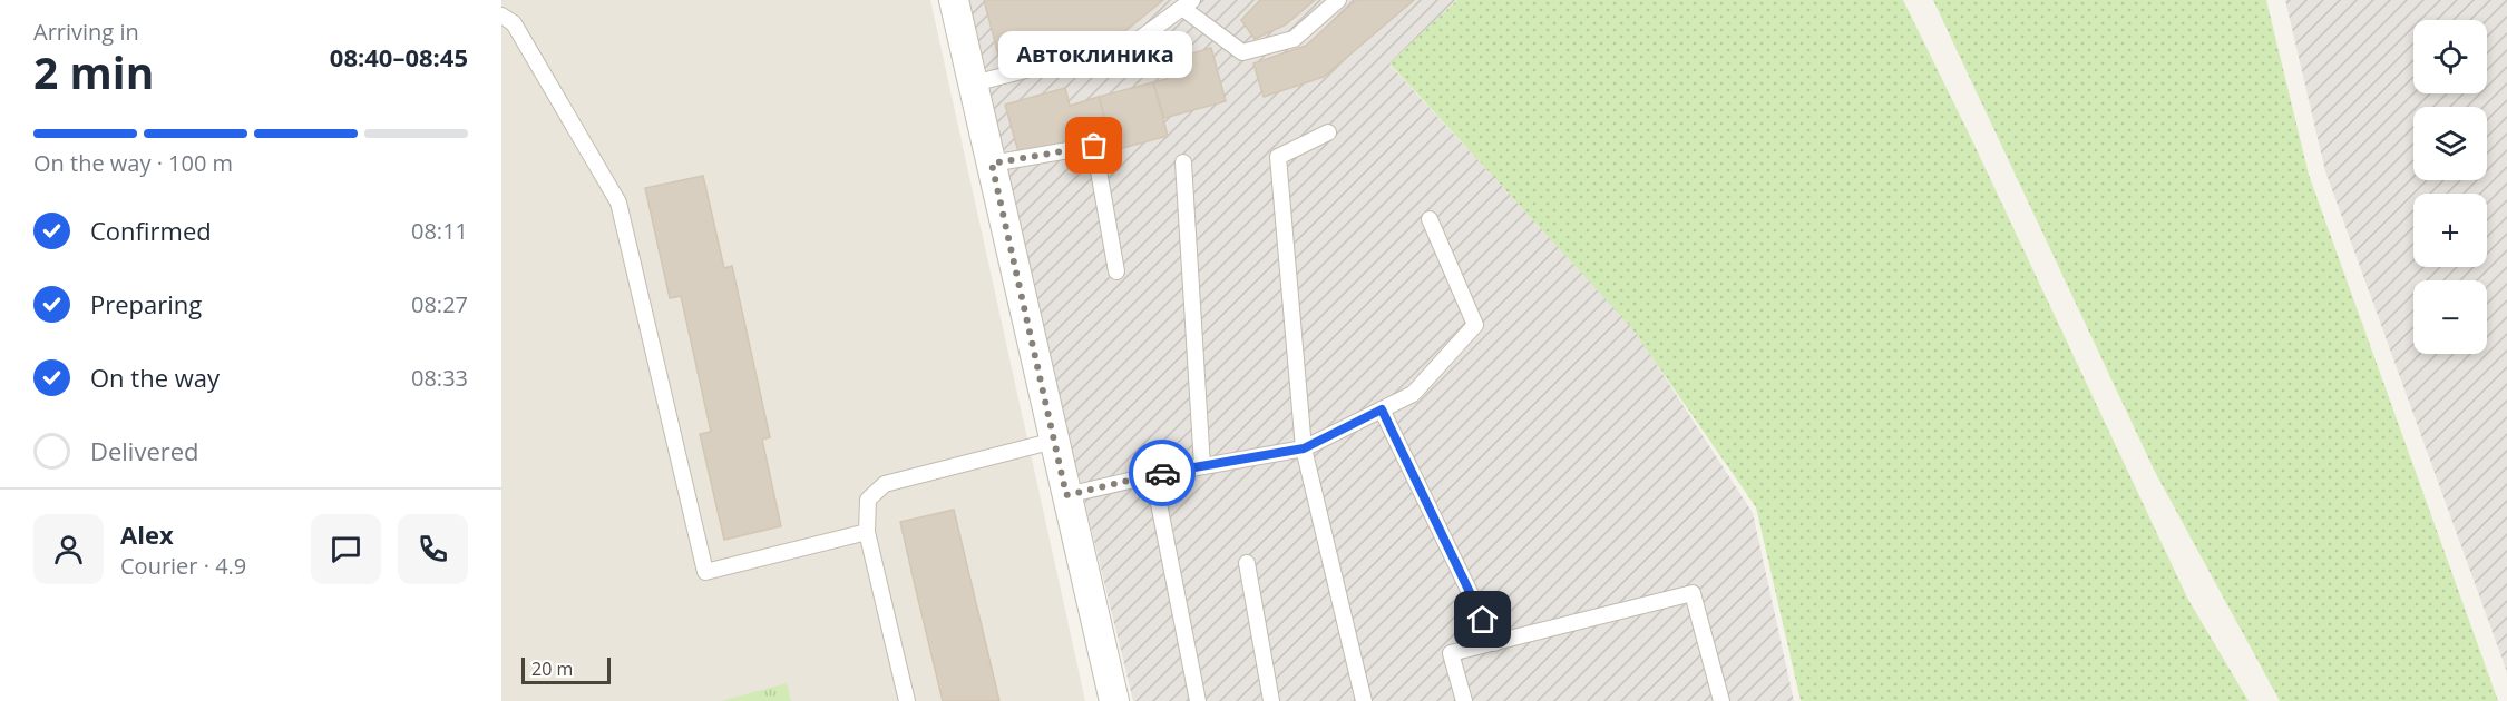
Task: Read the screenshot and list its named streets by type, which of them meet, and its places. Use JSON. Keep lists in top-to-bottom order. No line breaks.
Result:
{"places":["Автоклиника"],"scale_bar":"20 m","page":{"heading":["2 min","Arriving in","08:40–08:45"],"panel":["Alex","Courier · 4.9"],"map_buttons":["+","−"],"bubble":"Автоклиника","bar":"On the way · 100 m","list":[["Confirmed","08:11"],["Preparing","08:27"],["On the way","08:33"],"Delivered"],"scale":"20 m"}}
